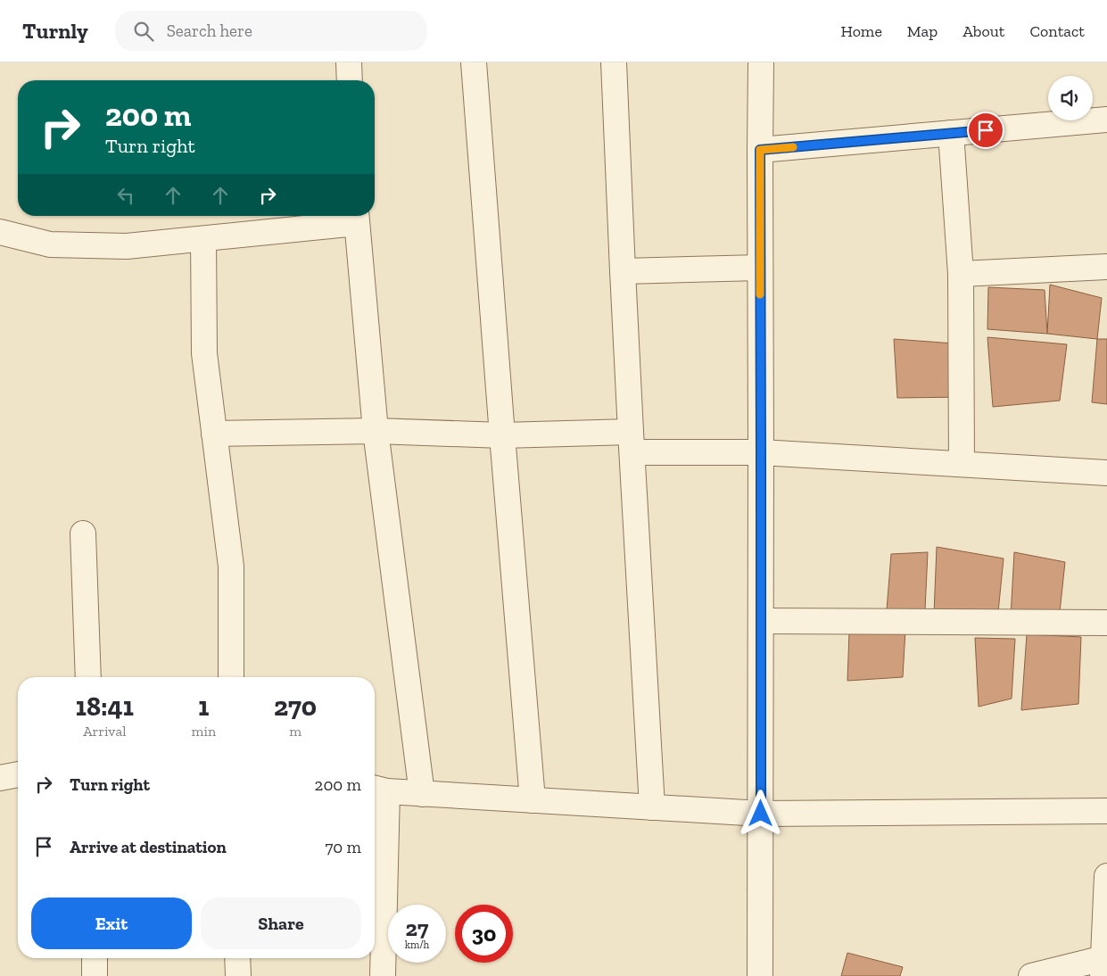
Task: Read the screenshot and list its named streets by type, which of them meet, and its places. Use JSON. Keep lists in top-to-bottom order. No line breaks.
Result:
{"page":{"header":"Turnly","search":"Search here","nav":["Home","Map","About","Contact"],"turn":["200 m","Turn right"],"eta":["18:41","Arrival","1","min","270","m"],"list":[{"name":"Turn right","value":"200 m"},{"name":"Arrive at destination","value":"70 m"}],"buttons":["Exit","Share"],"speed":"27 km/h","limit":"30"}}
